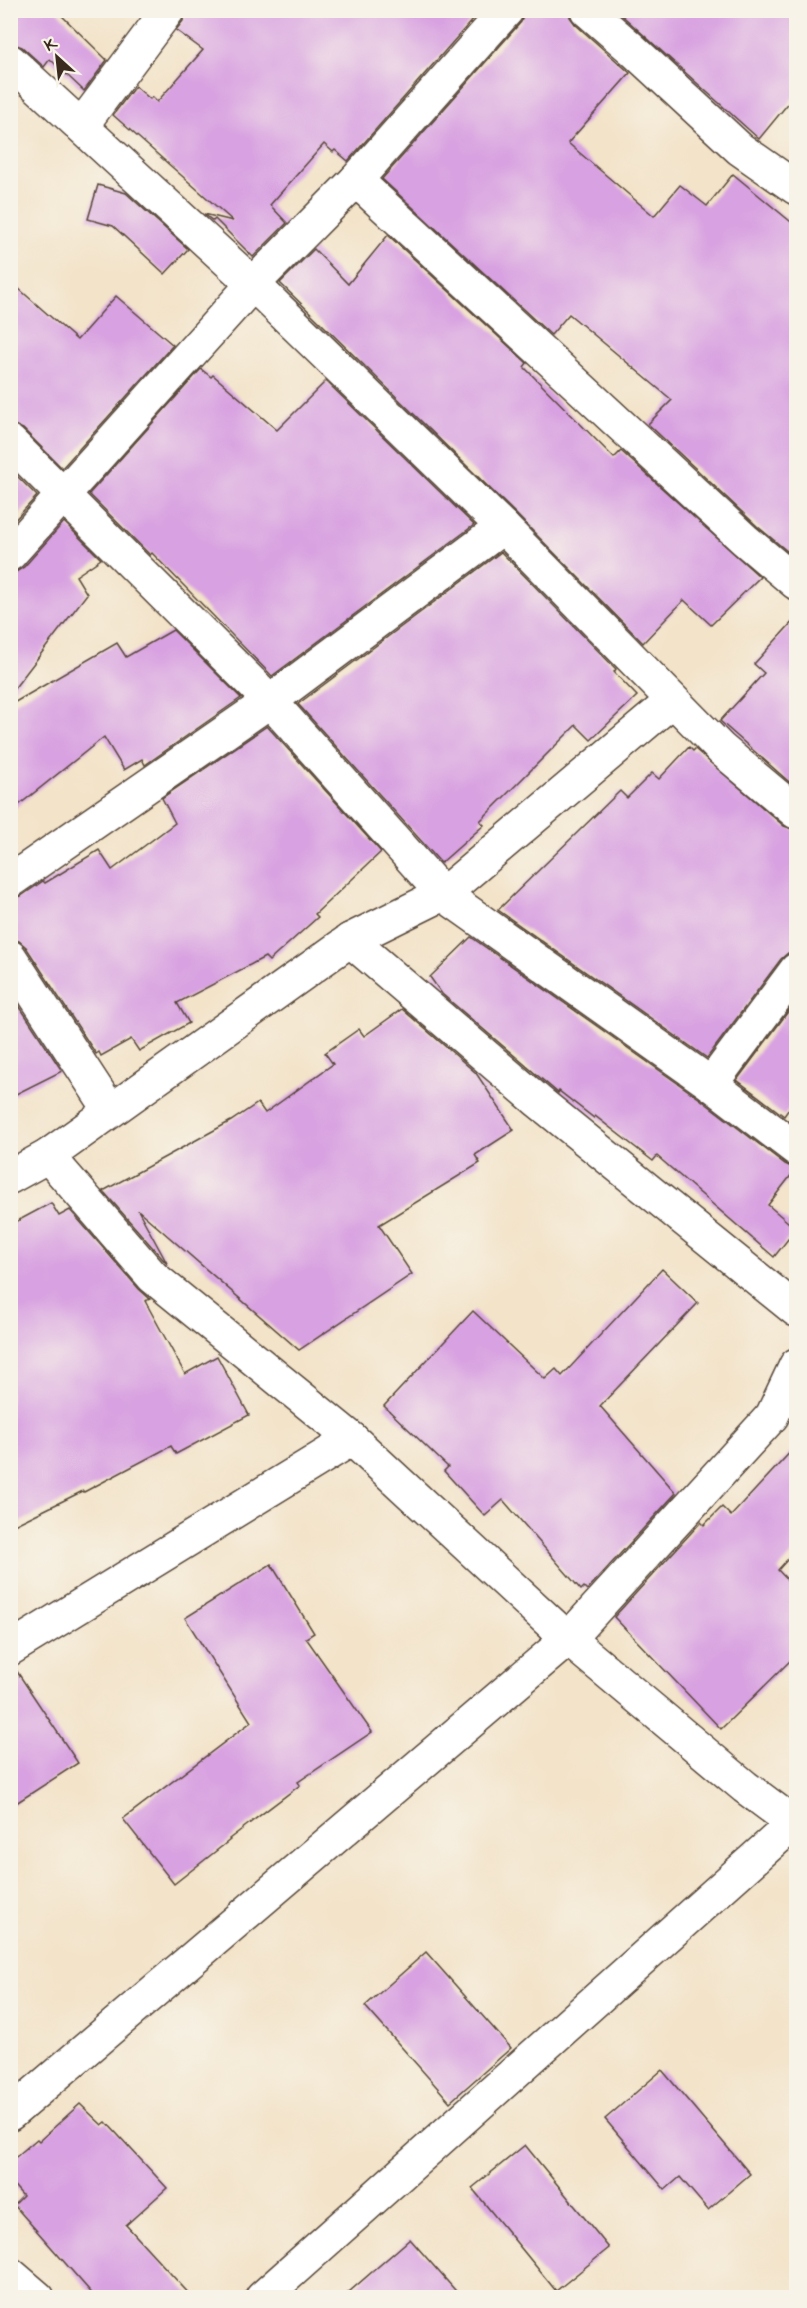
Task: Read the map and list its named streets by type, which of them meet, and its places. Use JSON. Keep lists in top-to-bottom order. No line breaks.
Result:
{"north":"top left"}
